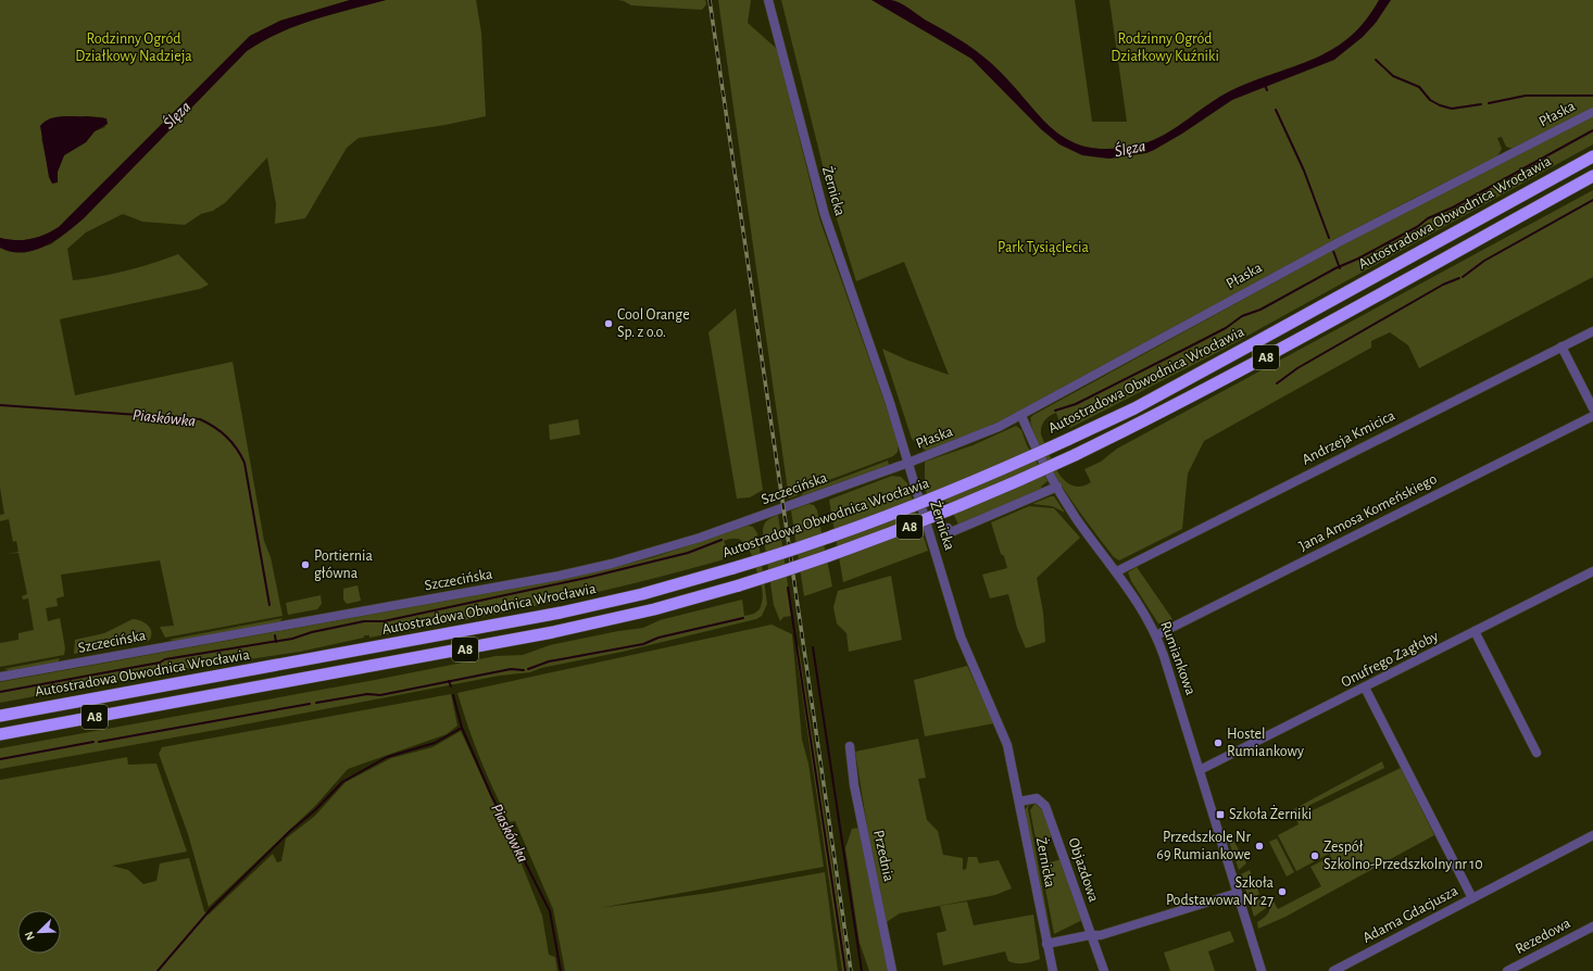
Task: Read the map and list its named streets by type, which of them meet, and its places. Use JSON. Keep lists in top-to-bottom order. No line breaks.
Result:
{"streets":{"highway":["Autostradowa Obwodnica Wrocławia","A8"],"street":["Płaska","Żernicka","Andrzeja Kmicica","Szczecińska","Jana Amosa Komeńskiego","Rumiankowa","Onufrego Zagłoby","Przednia","Objazdowa","Adama Gdacjusza","Rezedowa"]},"crossings":[["Płaska","Żernicka"],["Płaska","Szczecińska"],["Płaska","Rumiankowa"],["Żernicka","Szczecińska"],["Żernicka","Objazdowa"],["Andrzeja Kmicica","Rumiankowa"],["Jana Amosa Komeńskiego","Rumiankowa"],["Rumiankowa","Onufrego Zagłoby"]],"water":["Ślęza","Piaskówka"],"parks":["Rodzinny Ogród Działkowy Nadzieja","Rodzinny Ogród Działkowy Kuźniki","Park Tysiąclecia"],"places":{"other":["Cool Orange Sp. z o.o.","Portiernia główna","Hostel Rumiankowy","Przedszkole Nr 69 Rumiankowe","Zespół Szkolno-Przedszkolny nr 10","Szkoła Podstawowa Nr 27"],"transit":["Szkoła Żerniki"]},"north":"bottom left"}
